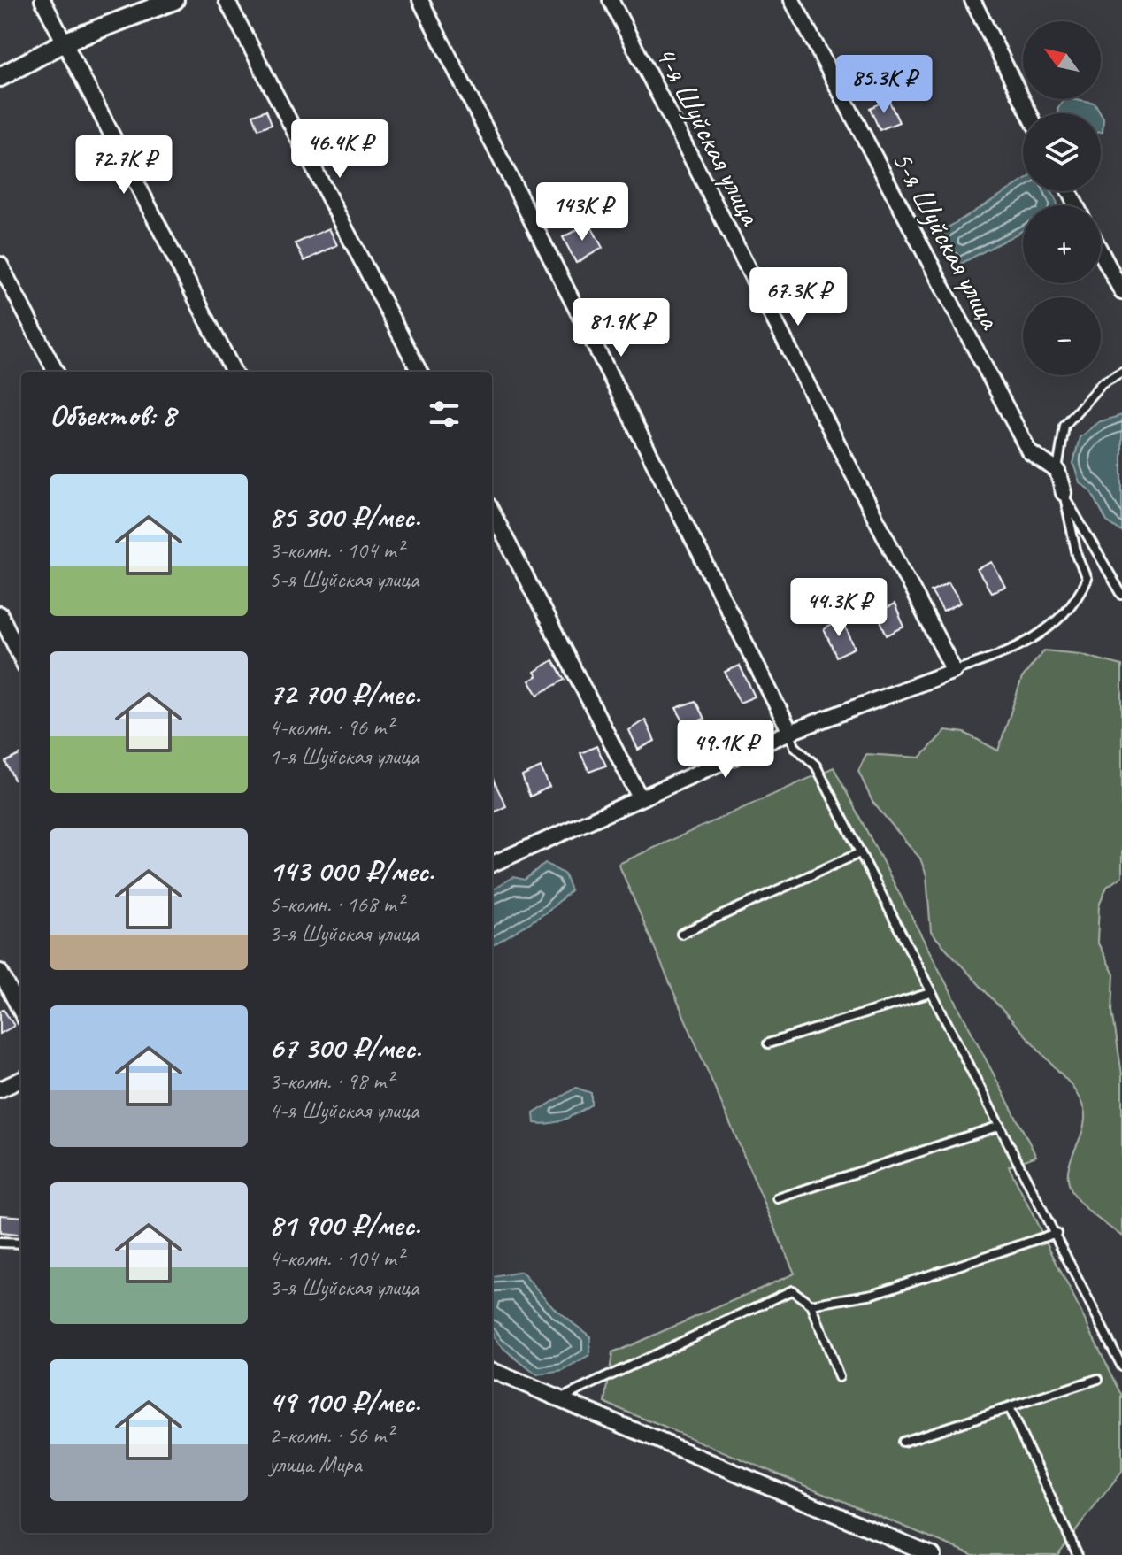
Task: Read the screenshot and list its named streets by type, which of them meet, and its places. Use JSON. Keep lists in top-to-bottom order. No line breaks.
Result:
{"streets":{"street":["4-я Шуйская улица","5-я Шуйская улица"]},"north":"top left","page":{"map_buttons":["+","−"],"price":["85.3K ₽","46.4K ₽","72.7K ₽","143K ₽","67.3K ₽","81.9K ₽","44.3K ₽","49.1K ₽"],"heading":"Объектов: 8","list":[{"name":"85 300 ₽/мес.","note":"3-комн. · 104 m² · 5-я Шуйская улица"},{"name":"72 700 ₽/мес.","note":"4-комн. · 96 m² · 1-я Шуйская улица"},{"name":"143 000 ₽/мес.","note":"5-комн. · 168 m² · 3-я Шуйская улица"},{"name":"67 300 ₽/мес.","note":"3-комн. · 98 m² · 4-я Шуйская улица"},{"name":"81 900 ₽/мес.","note":"4-комн. · 104 m² · 3-я Шуйская улица"},{"name":"49 100 ₽/мес.","note":"2-комн. · 56 m² · улица Мира"}]}}
